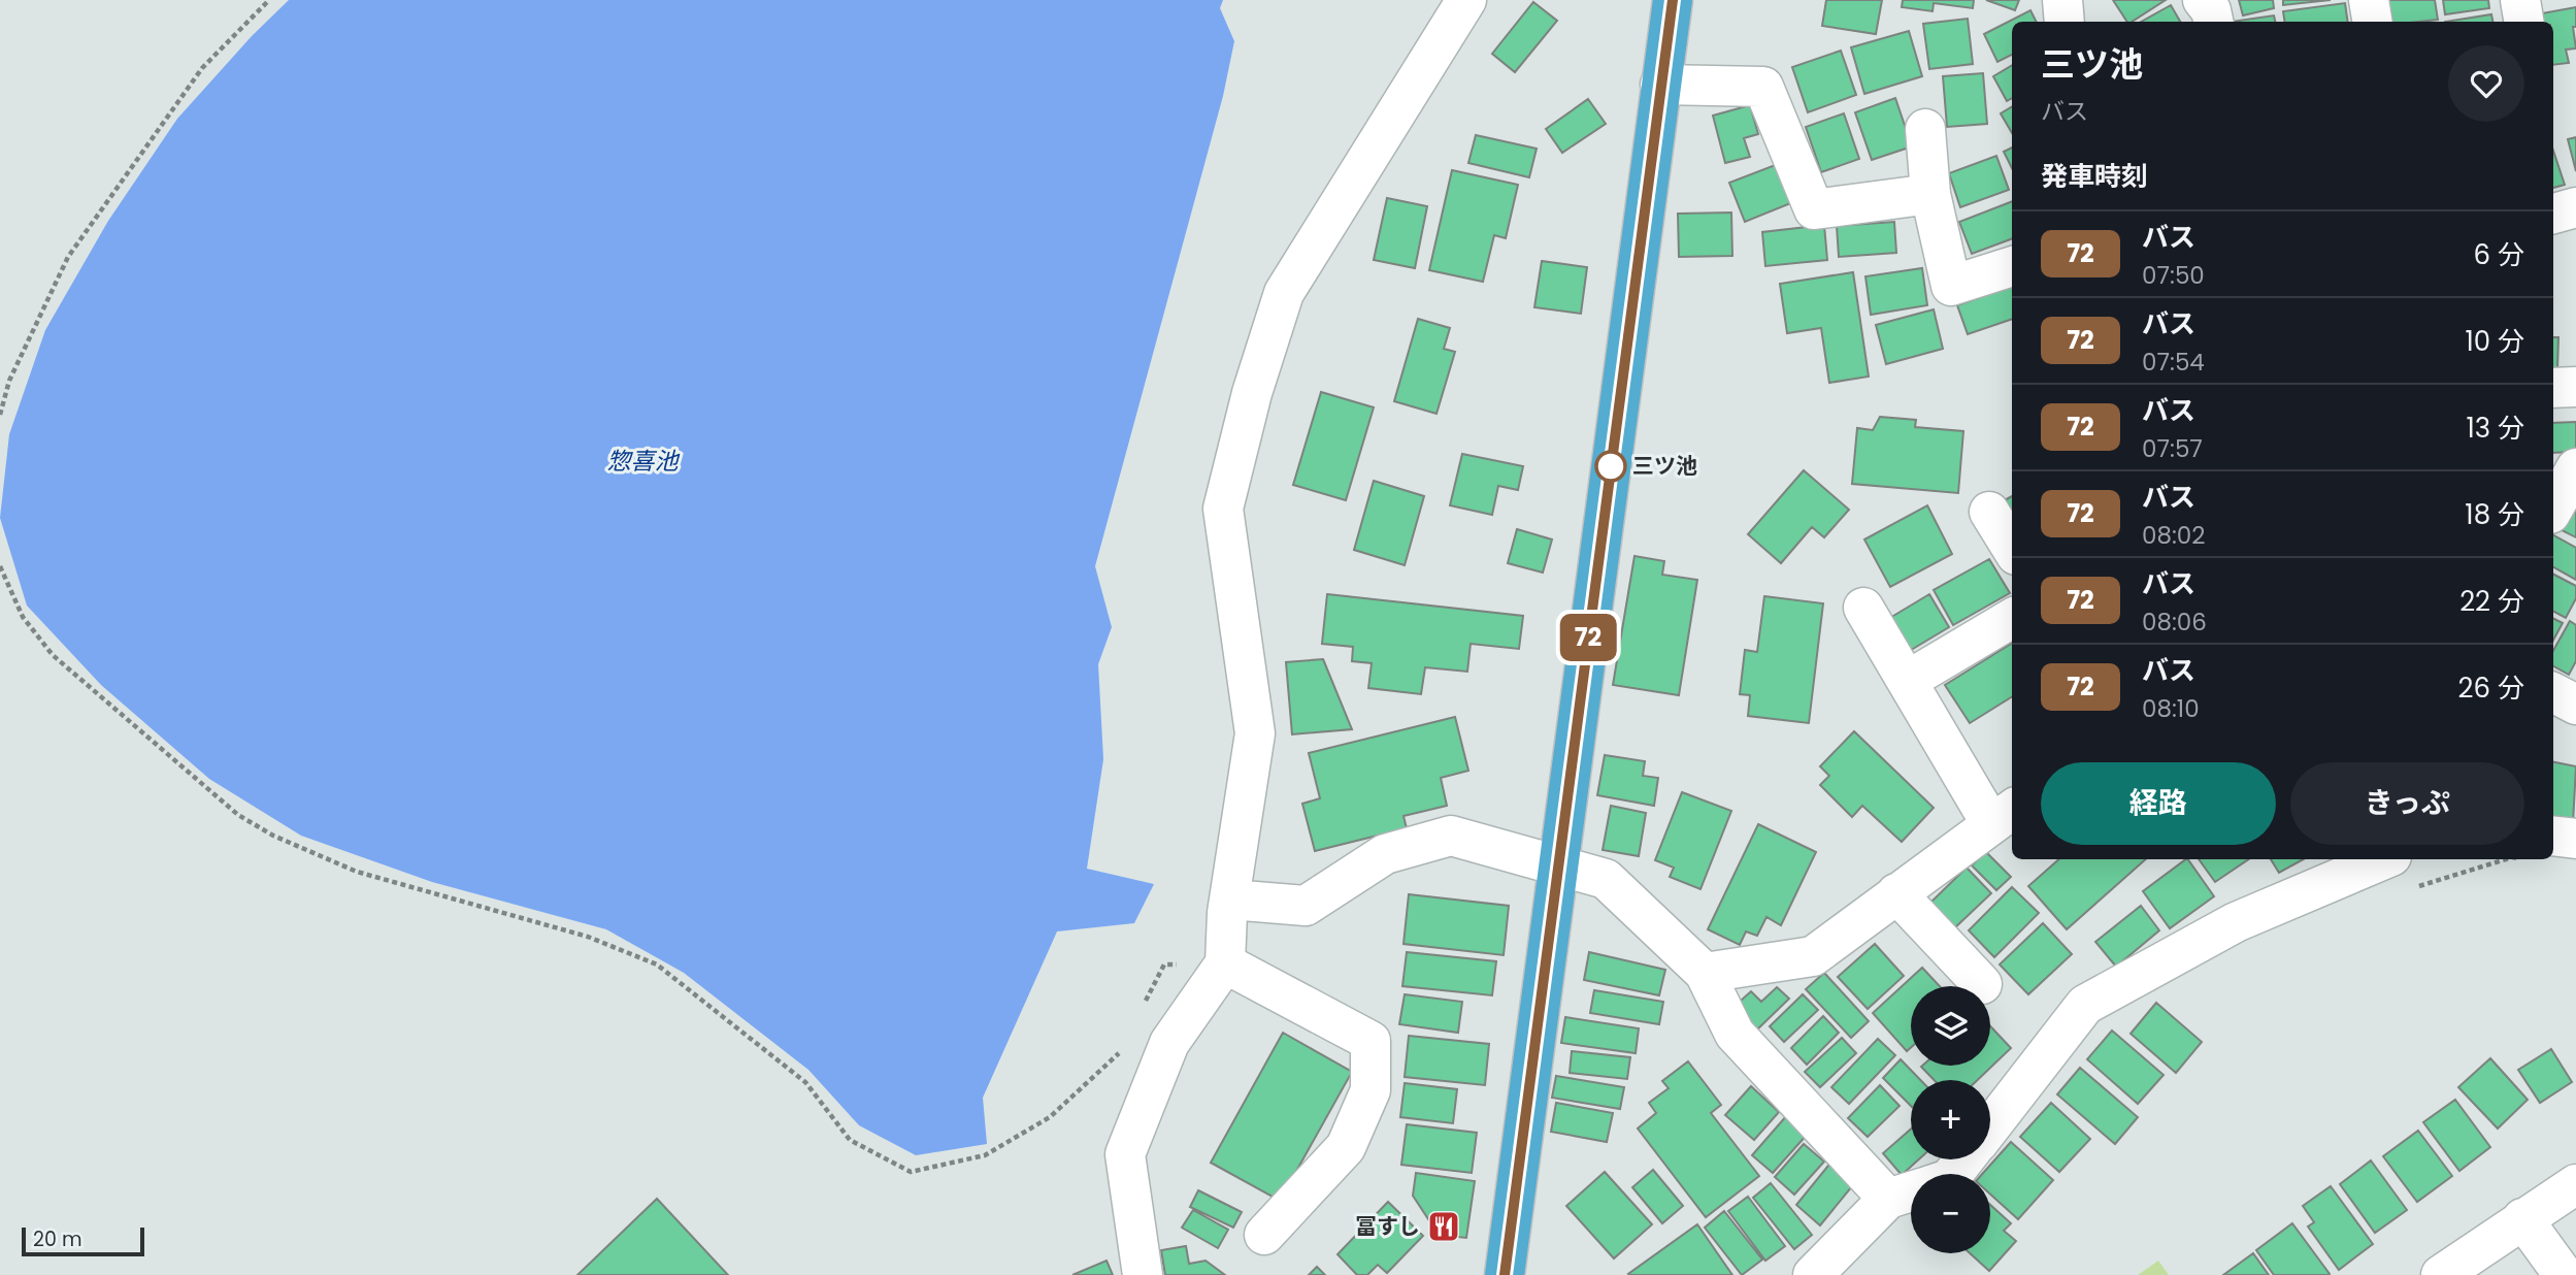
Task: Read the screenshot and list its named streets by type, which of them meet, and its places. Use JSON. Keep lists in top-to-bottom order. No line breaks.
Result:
{"water":["惣喜池"],"places":{"other":["三ツ池"],"restaurant":["冨すし"]},"lines":["bus line 72"],"scale_bar":"20 m","page":{"on_map":"72","heading":[["三ツ池","バス"],"発車時刻"],"list":[{"mark":"72","name":"バス","note":"07:50","value":"6 分"},{"mark":"72","name":"バス","note":"07:54","value":"10 分"},{"mark":"72","name":"バス","note":"07:57","value":"13 分"},{"mark":"72","name":"バス","note":"08:02","value":"18 分"},{"mark":"72","name":"バス","note":"08:06","value":"22 分"},{"mark":"72","name":"バス","note":"08:10","value":"26 分"}],"buttons":["経路","きっぷ"],"map_buttons":["+","−"],"scale":"20 m"}}
